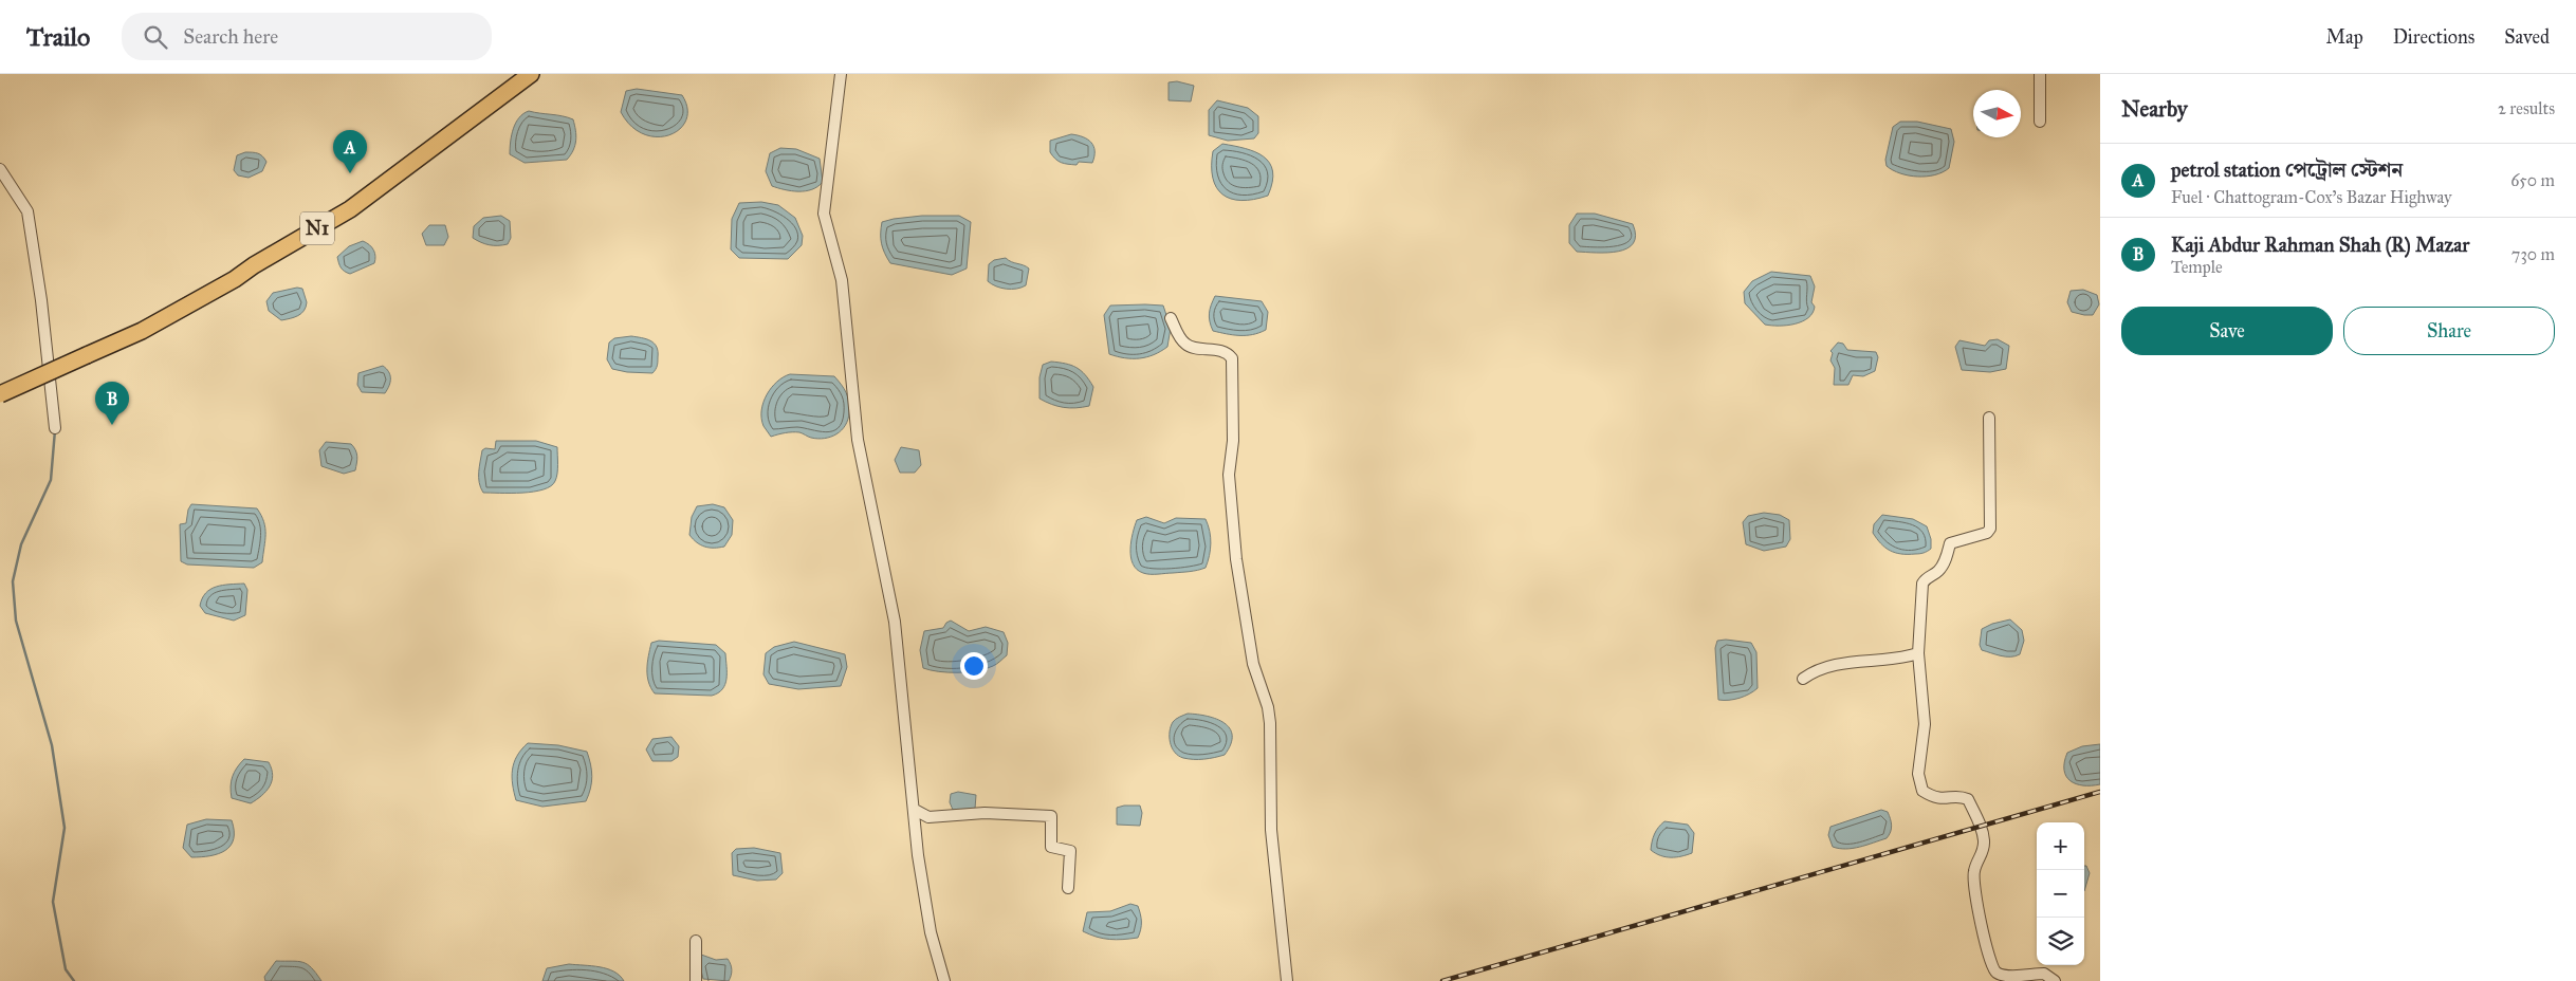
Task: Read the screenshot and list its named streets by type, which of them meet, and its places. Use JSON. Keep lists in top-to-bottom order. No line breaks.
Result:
{"streets":{"highway":["N1"]},"north":"right","page":{"header":"Trailo","search":"Search here","nav":["Map","Directions","Saved"],"heading":["Nearby","2 results"],"pins":["A","B"],"list":[{"mark":"A","name":"petrol station পেট্রোল স্টেশন","note":"Fuel · Chattogram-Cox's Bazar Highway","value":"650 m"},{"mark":"B","name":"Kaji Abdur Rahman Shah (R) Mazar","note":"Temple","value":"730 m"}],"buttons":["Save","Share"],"map_buttons":["+","−"]}}
